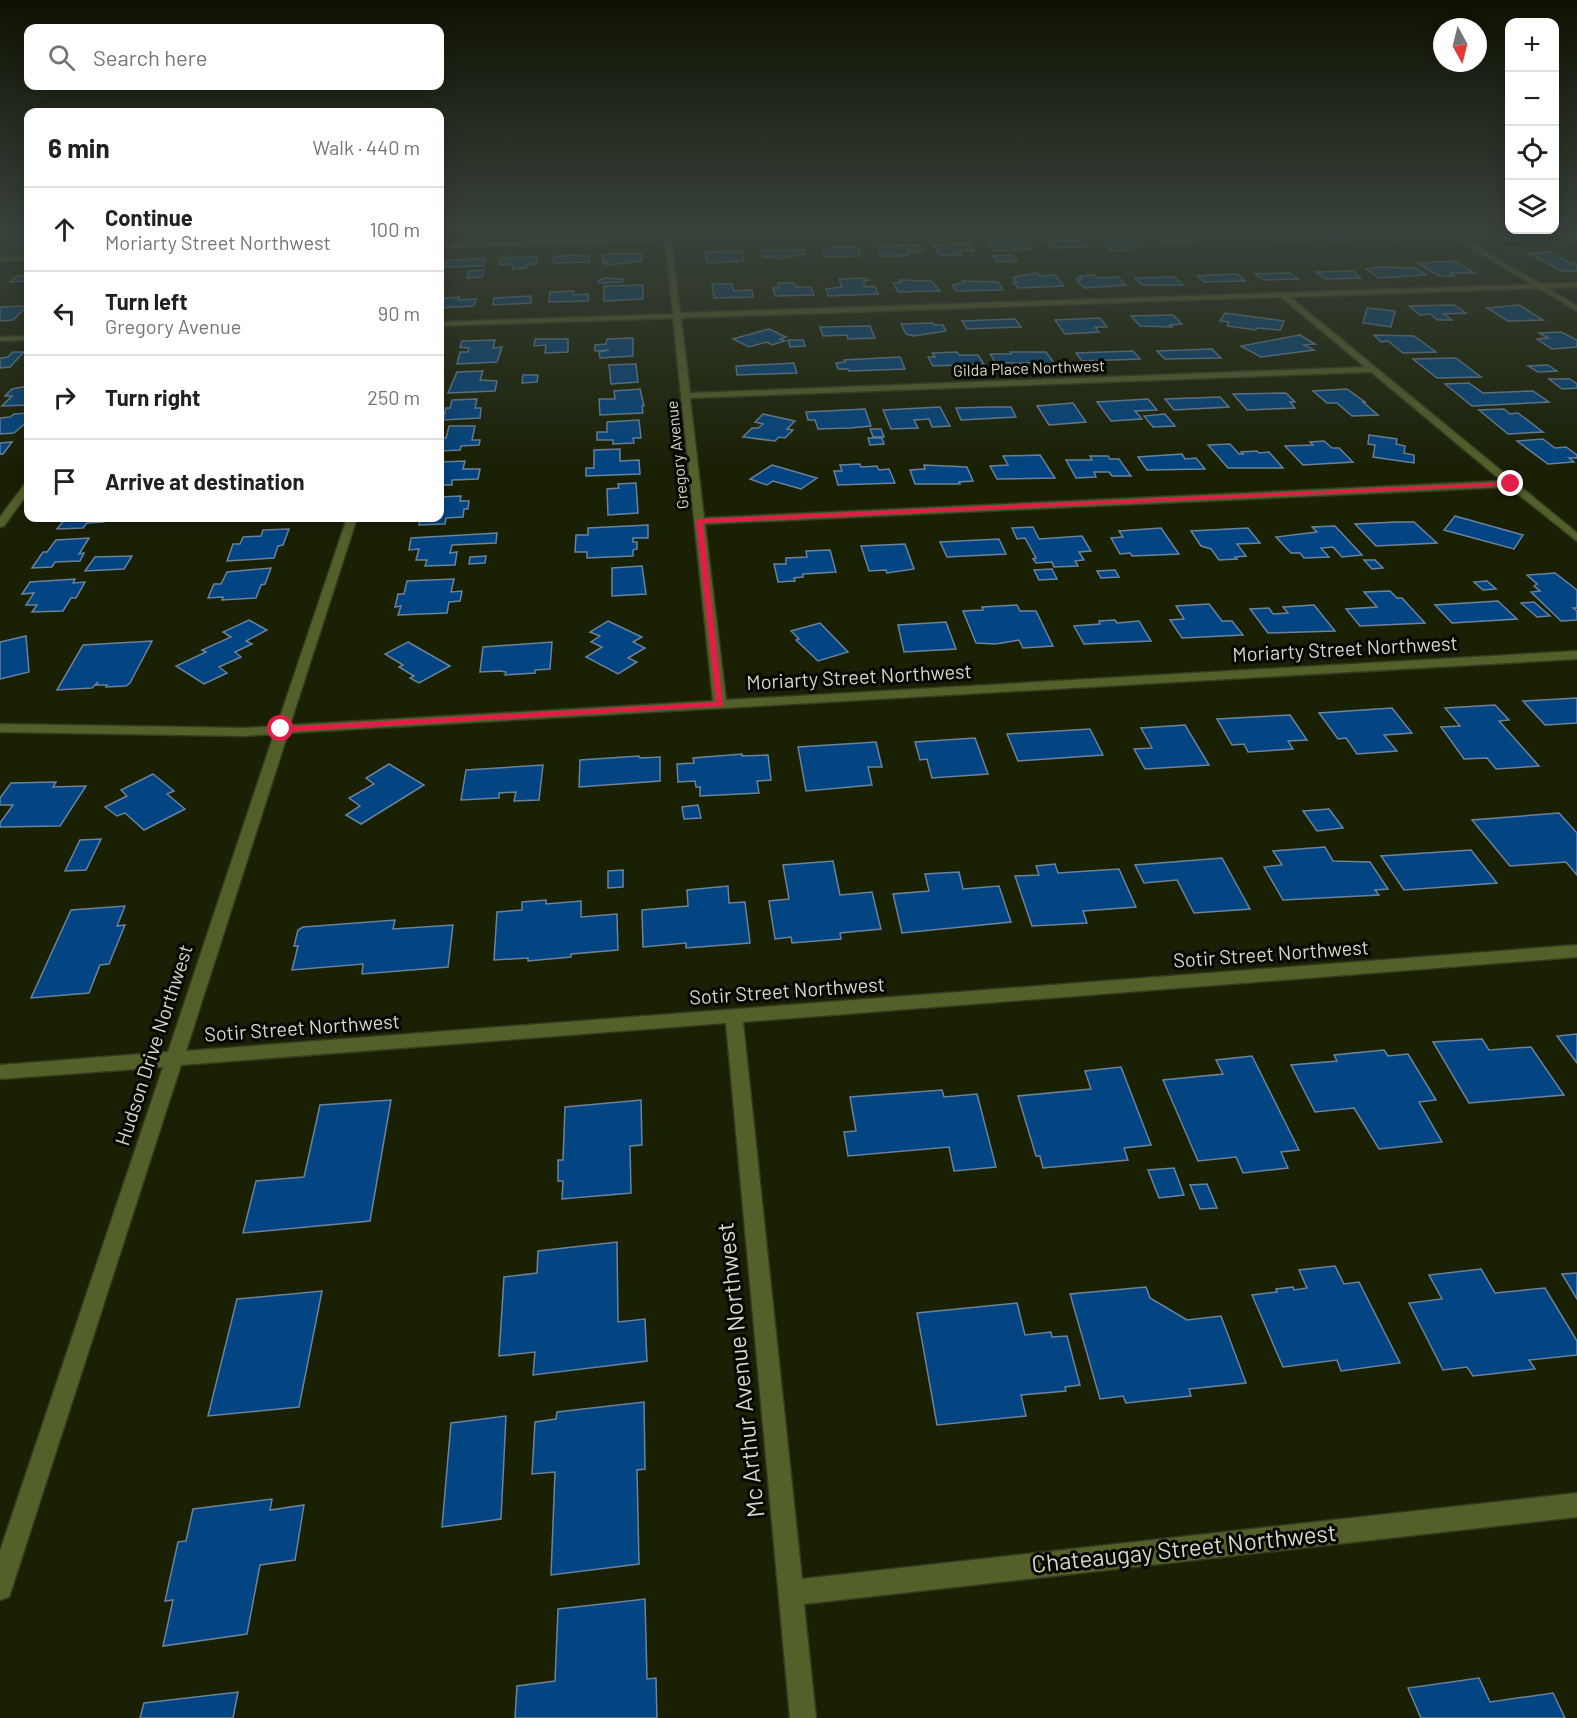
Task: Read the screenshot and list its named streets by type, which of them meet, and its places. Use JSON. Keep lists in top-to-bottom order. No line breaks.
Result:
{"streets":{"street":["Gilda Place Northwest","Gregory Avenue","Moriarty Street Northwest","Sotir Street Northwest","Hudson Drive Northwest","Mc Arthur Avenue Northwest","Chateaugay Street Northwest"]},"crossings":[["Gilda Place Northwest","Gregory Avenue"],["Gregory Avenue","Moriarty Street Northwest"],["Moriarty Street Northwest","Hudson Drive Northwest"],["Sotir Street Northwest","Hudson Drive Northwest"],["Sotir Street Northwest","Mc Arthur Avenue Northwest"],["Mc Arthur Avenue Northwest","Chateaugay Street Northwest"]],"north":"bottom","page":{"map_buttons":["+","−"],"search":"Search here","heading":["6 min","Walk · 440 m"],"list":[["Continue","Moriarty Street Northwest","100 m"],["Turn left","Gregory Avenue","90 m"],["Turn right","250 m"],"Arrive at destination"]}}
